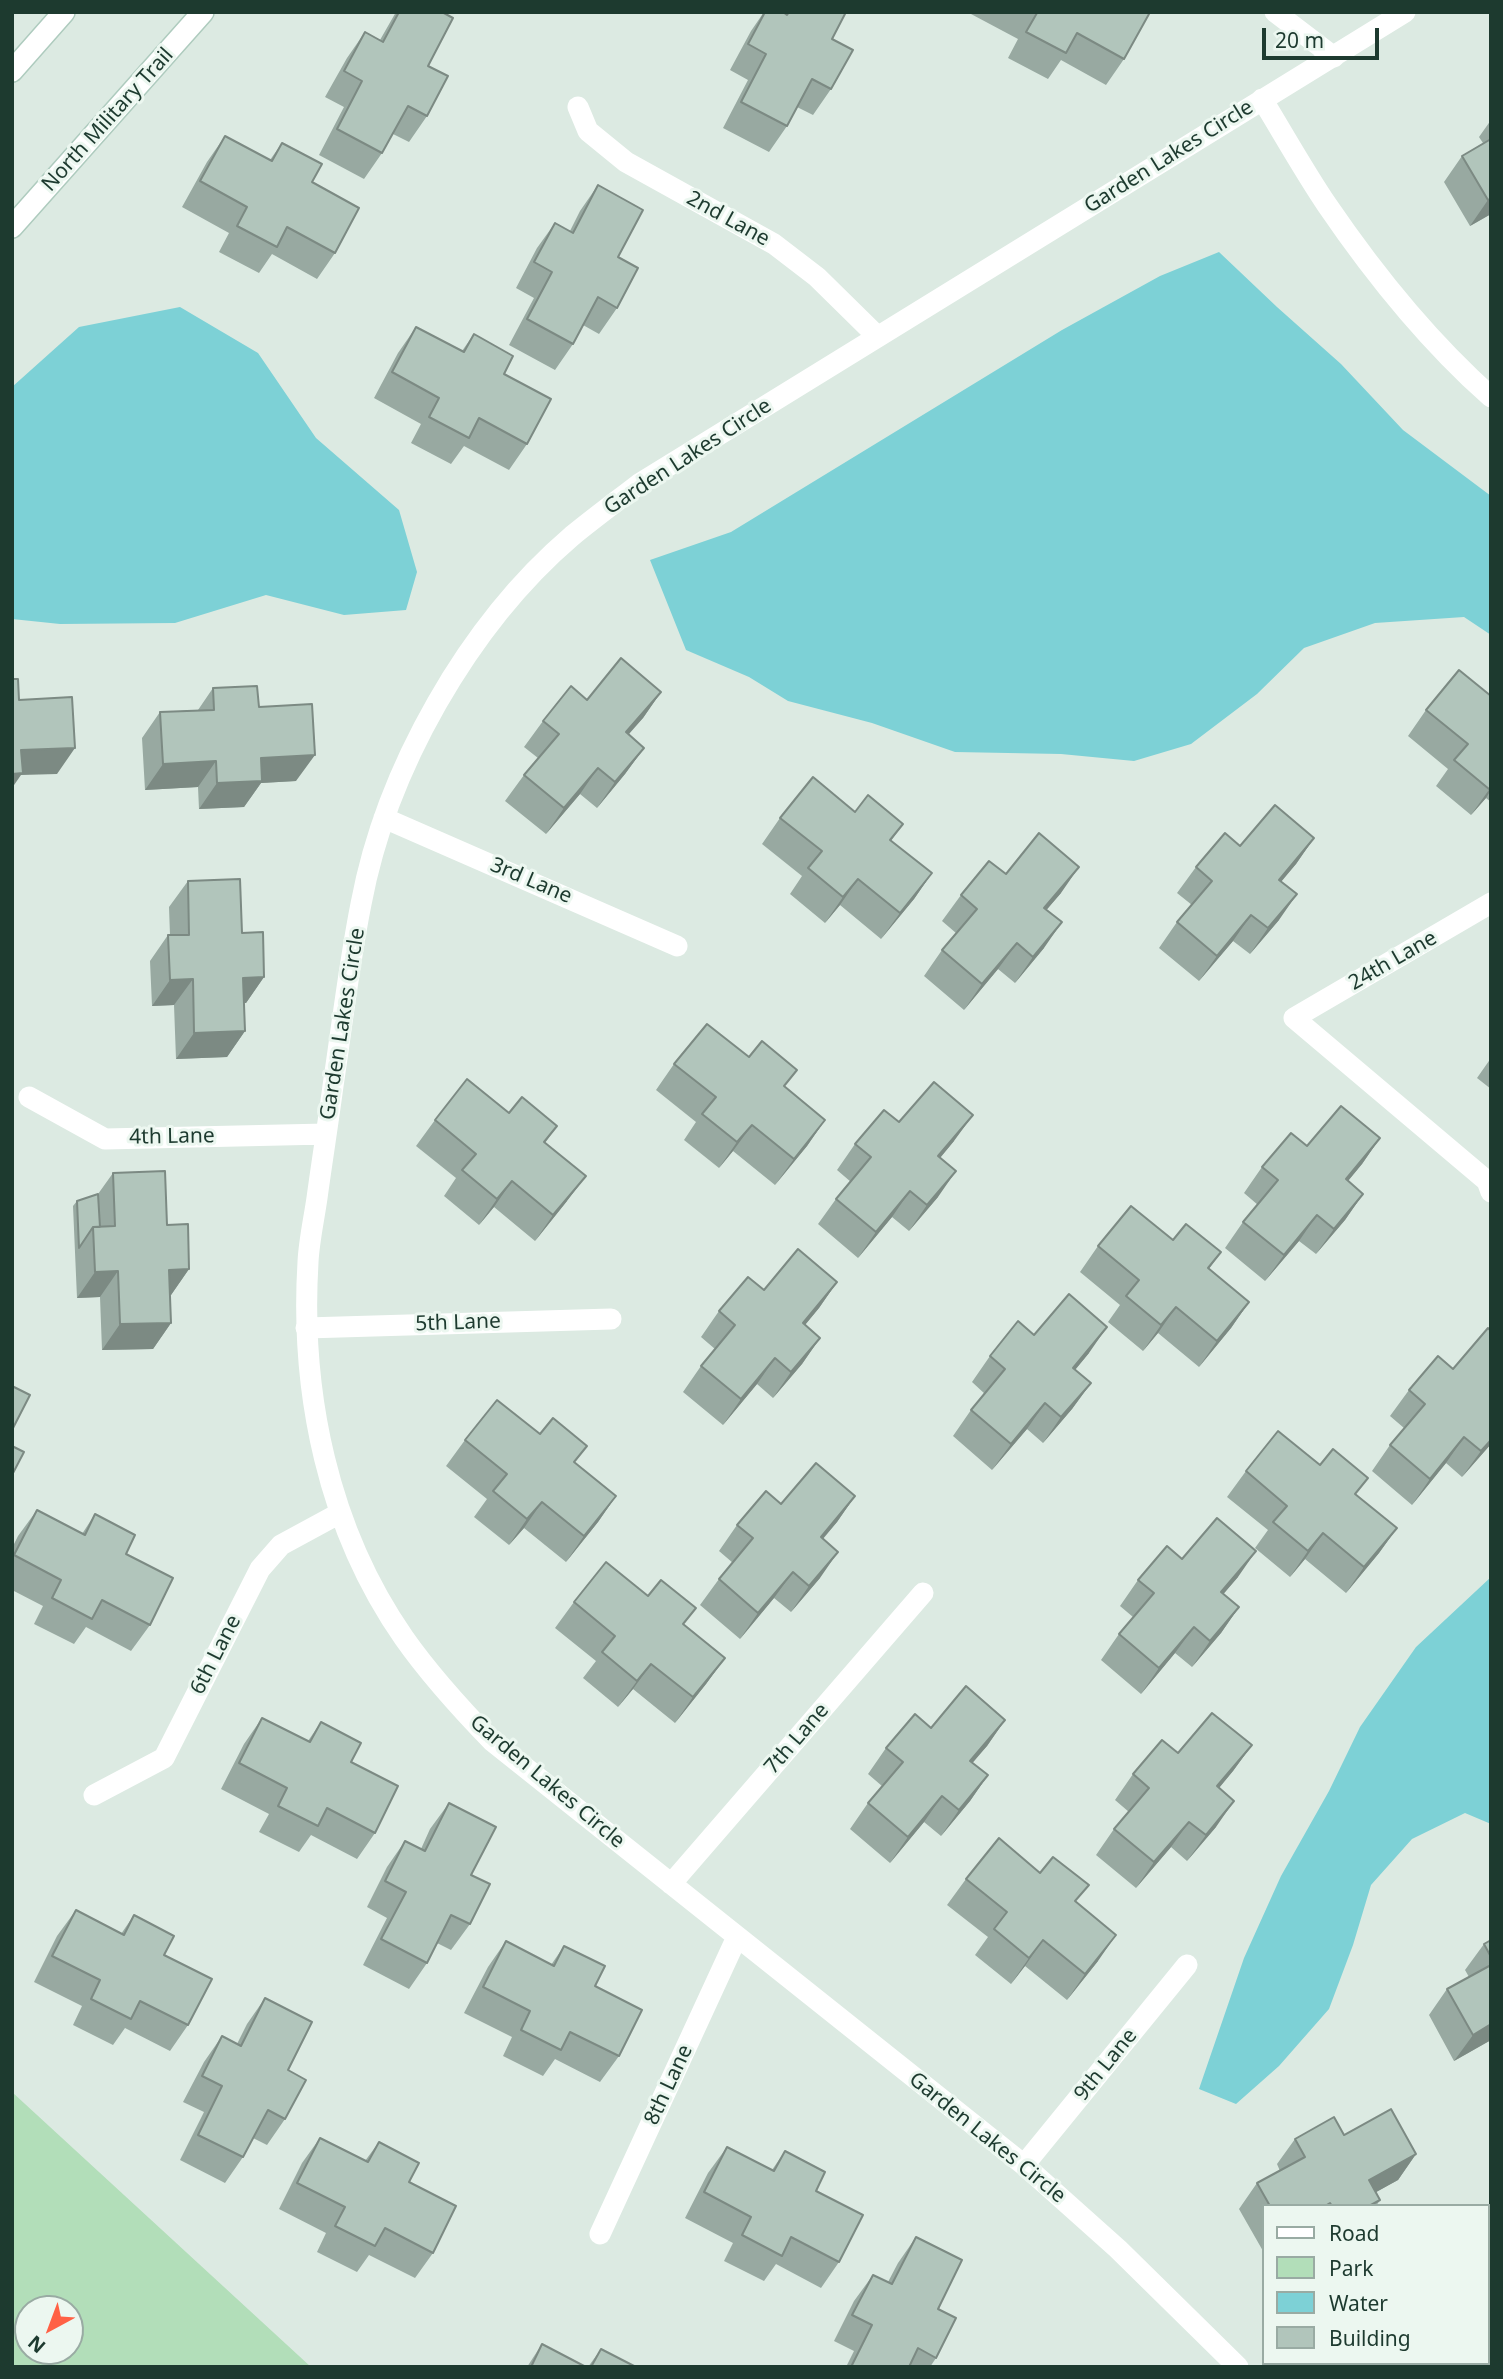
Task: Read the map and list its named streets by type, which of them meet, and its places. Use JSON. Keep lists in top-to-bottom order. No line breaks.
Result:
{"streets":{"street":["North Military Trail","Garden Lakes Circle","2nd Lane","3rd Lane","24th Lane","4th Lane","5th Lane","6th Lane","7th Lane","9th Lane","8th Lane"]},"crossings":[["Garden Lakes Circle","2nd Lane"],["Garden Lakes Circle","3rd Lane"],["Garden Lakes Circle","4th Lane"],["Garden Lakes Circle","5th Lane"],["Garden Lakes Circle","6th Lane"],["Garden Lakes Circle","7th Lane"],["Garden Lakes Circle","9th Lane"],["Garden Lakes Circle","8th Lane"]],"legend":["Road","Park","Water","Building"],"scale_bar":"20 m","north":"bottom left"}
